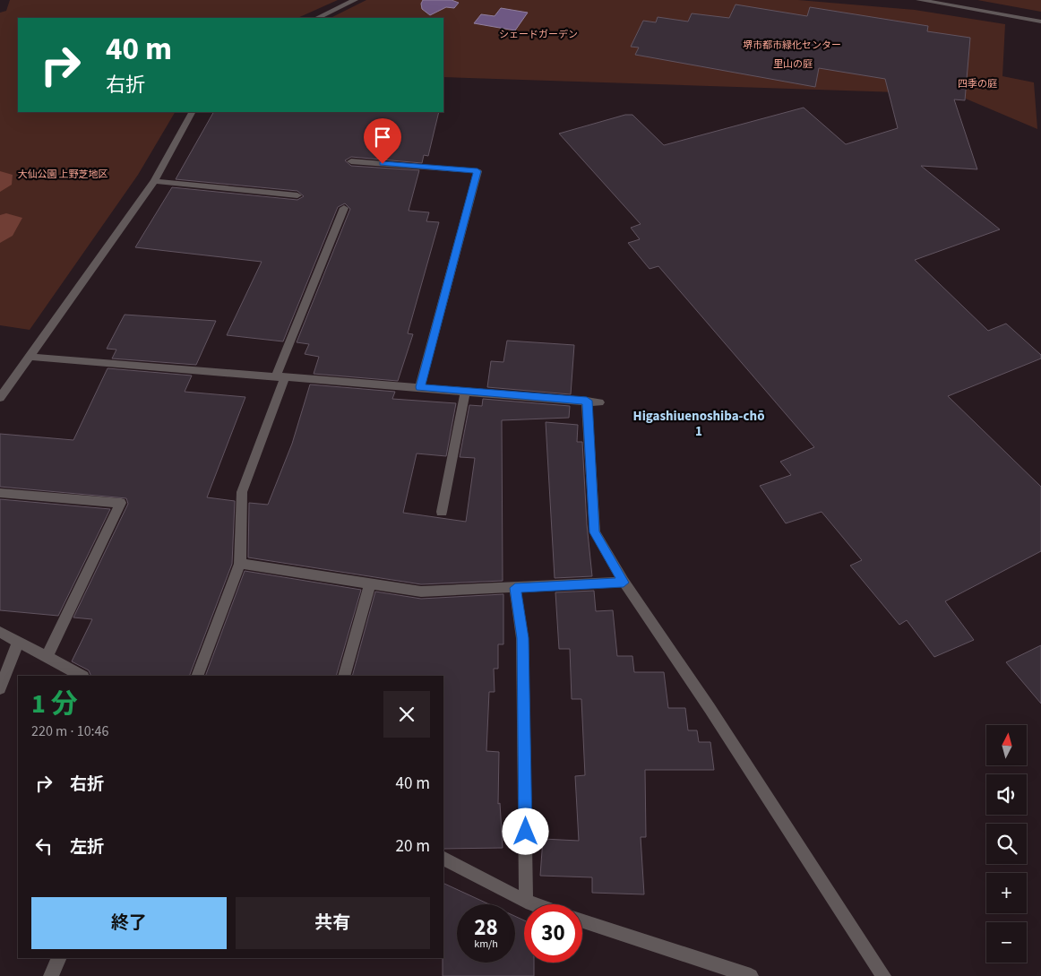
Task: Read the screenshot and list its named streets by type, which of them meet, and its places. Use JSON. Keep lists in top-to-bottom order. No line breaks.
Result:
{"districts":["Higashiuenoshiba-chō 1"],"parks":["シェードガーデン","堺市都市緑化センター","里山の庭","四季の庭","大仙公園 上野芝地区"],"north":"top","page":{"turn":["40 m","右折"],"heading":["1 分","220 m · 10:46"],"map_buttons":["+","−"],"list":[{"name":"右折","value":"40 m"},{"name":"左折","value":"20 m"}],"buttons":["終了","共有"],"speed":"28 km/h","limit":"30"}}
